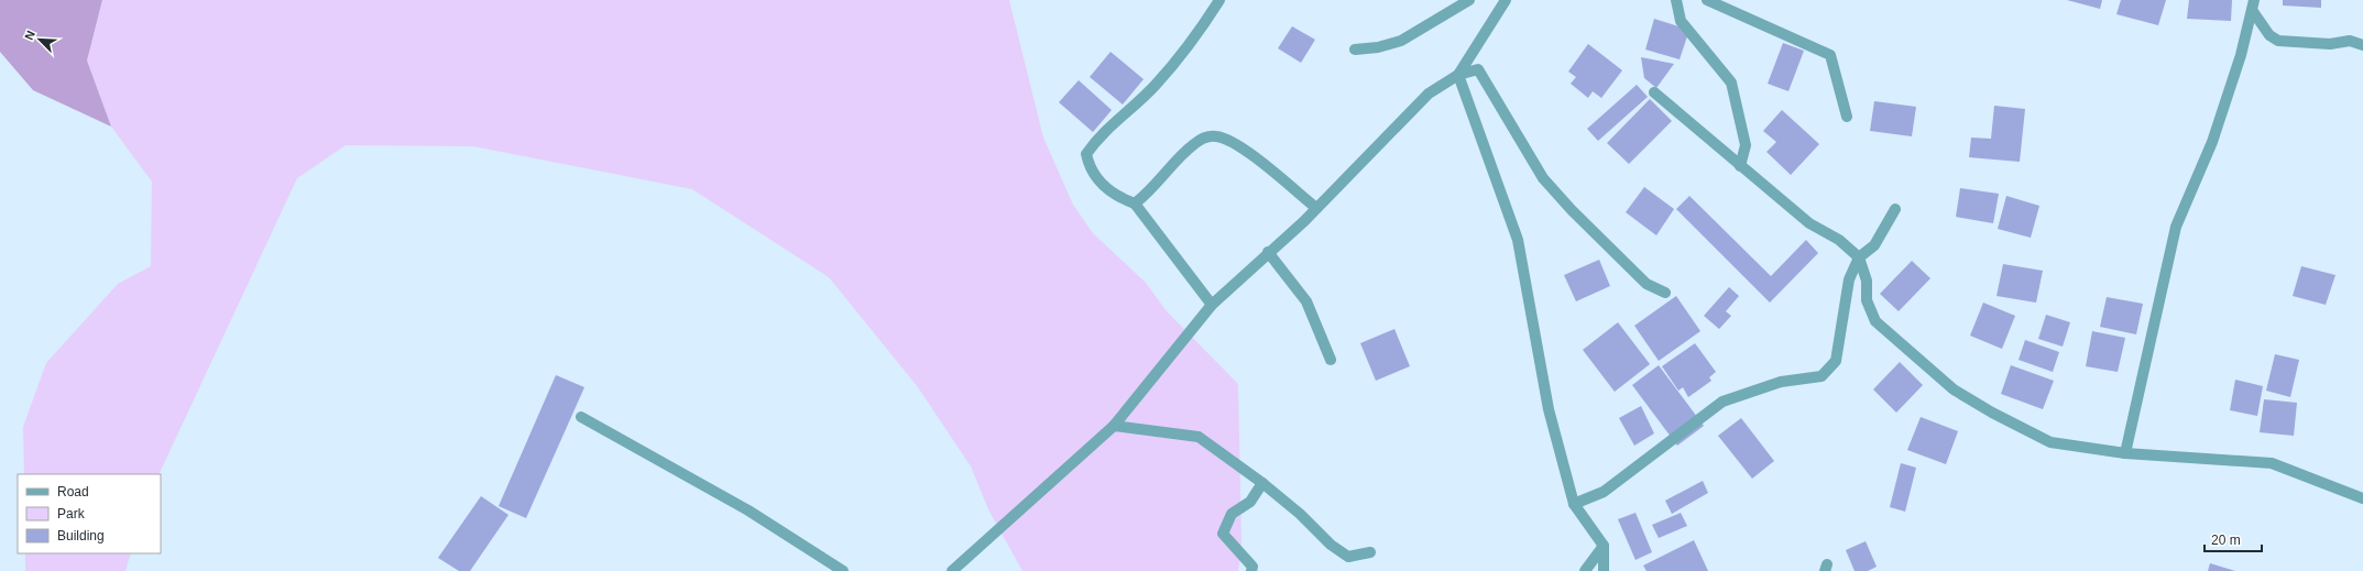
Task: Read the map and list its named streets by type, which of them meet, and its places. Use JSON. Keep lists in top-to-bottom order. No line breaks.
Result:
{"legend":["Road","Park","Building"],"scale_bar":"20 m","north":"top left"}
